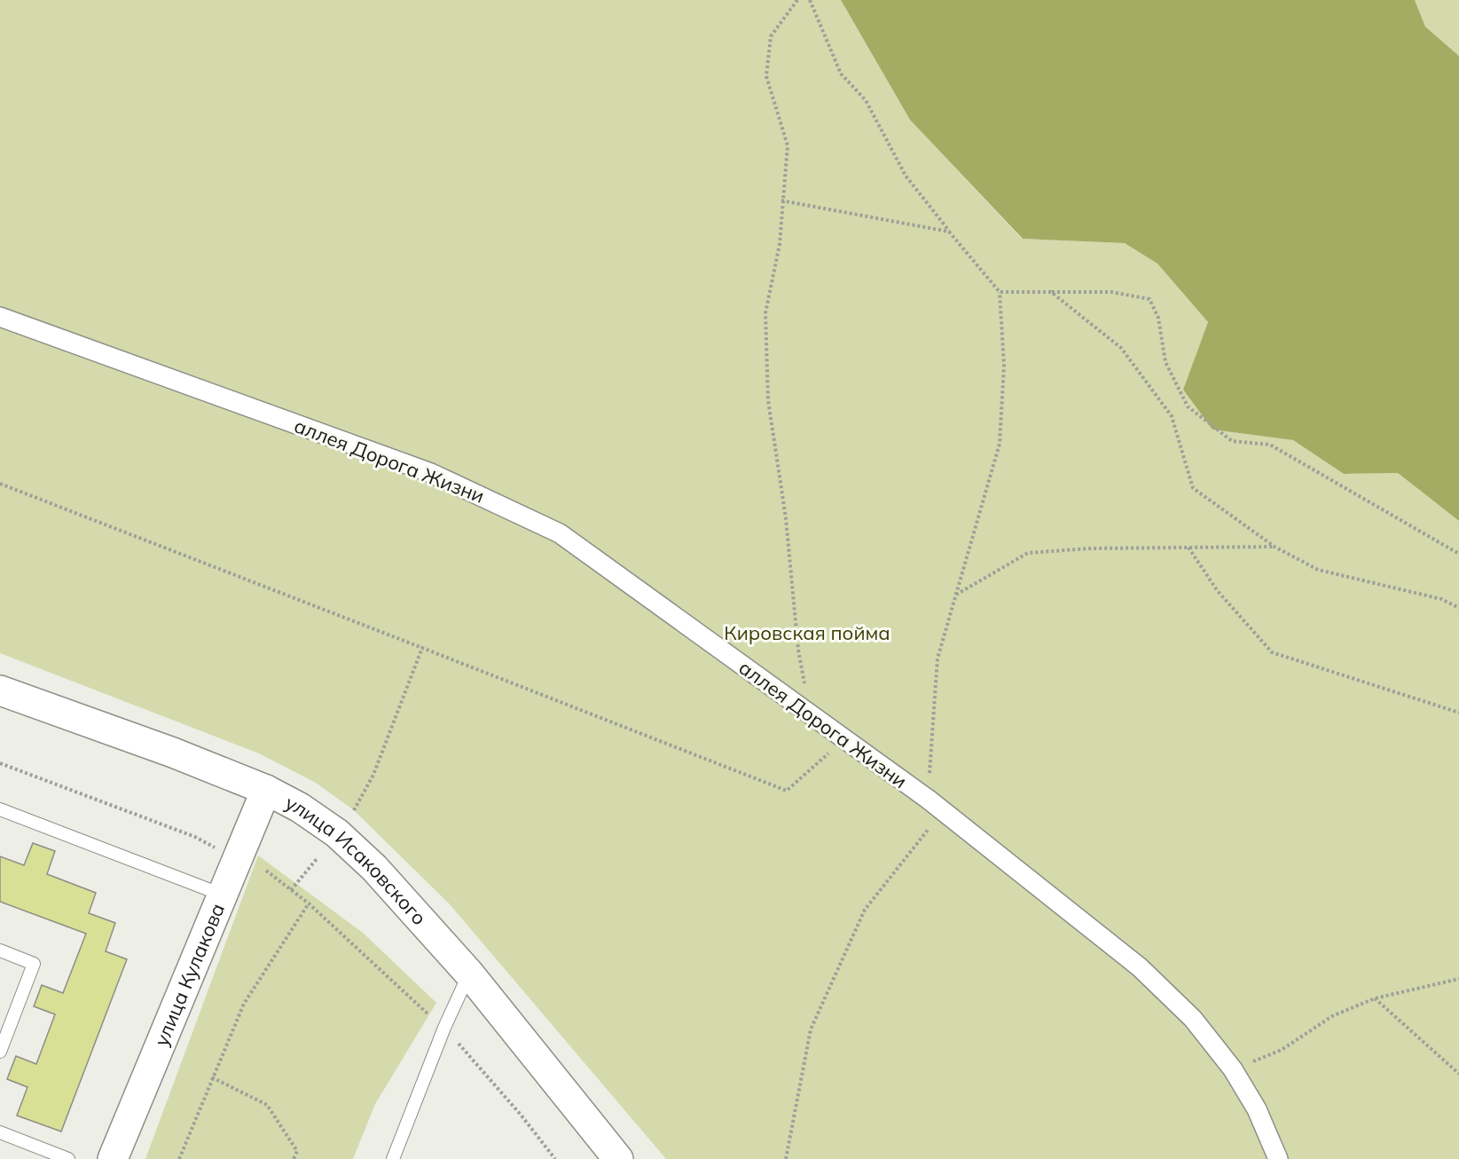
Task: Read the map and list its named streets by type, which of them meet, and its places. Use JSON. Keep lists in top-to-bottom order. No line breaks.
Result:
{"streets":{"street":["аллея Дорога Жизни","улица Исаковского","улица Кулакова"]},"crossings":[["улица Исаковского","улица Кулакова"]],"parks":["Кировская пойма"]}
